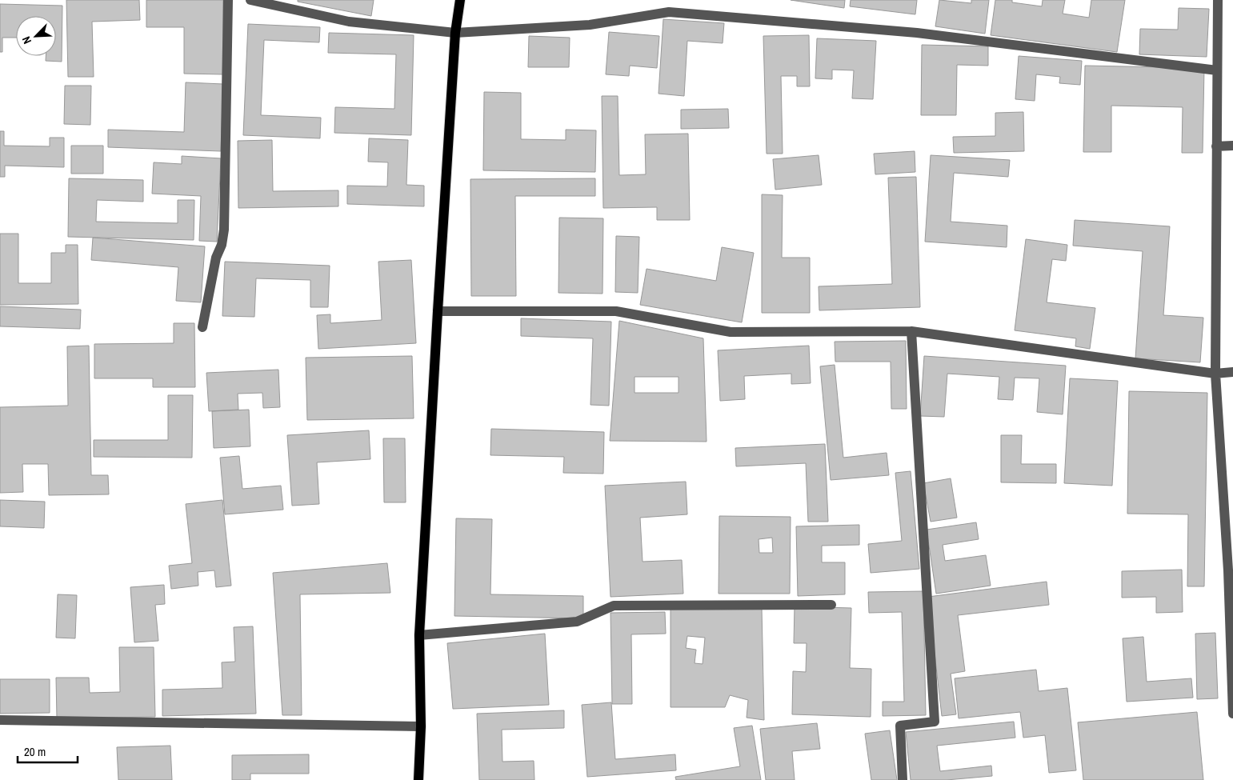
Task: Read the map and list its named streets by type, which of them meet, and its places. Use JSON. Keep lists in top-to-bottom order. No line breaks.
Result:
{"scale_bar":"20 m","north":"bottom left"}
